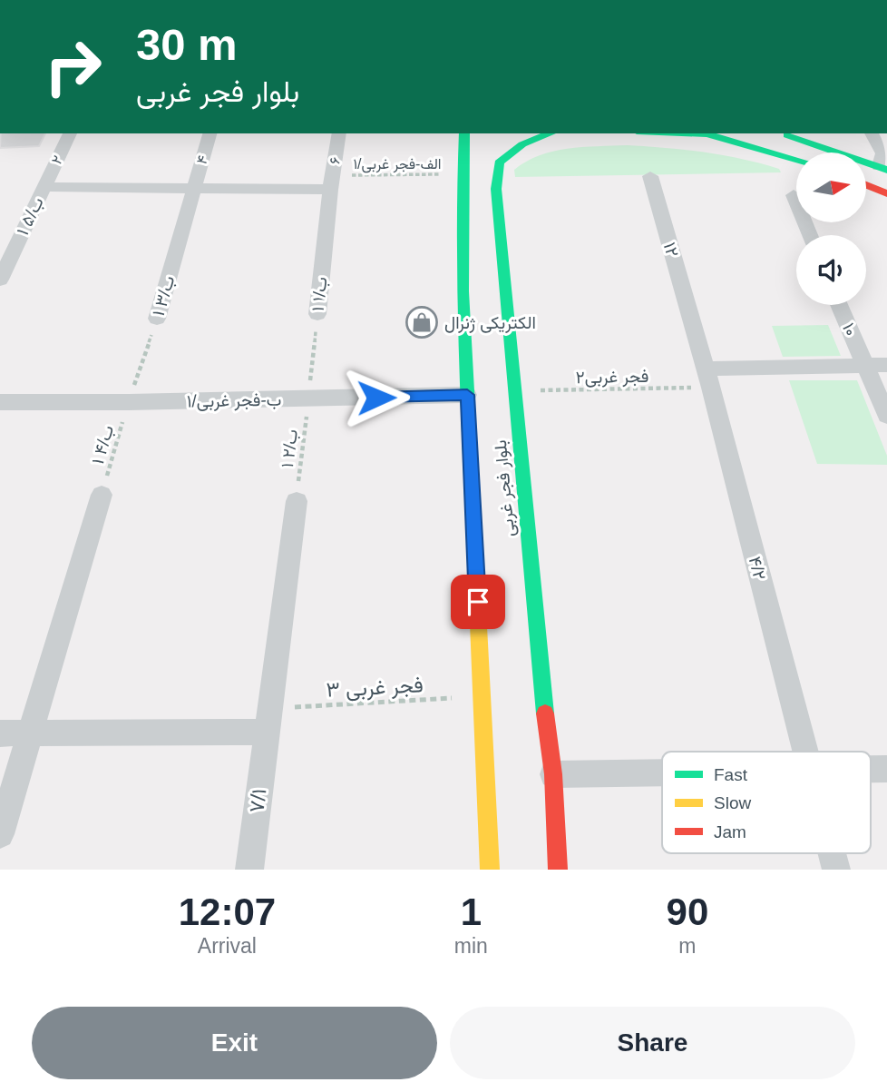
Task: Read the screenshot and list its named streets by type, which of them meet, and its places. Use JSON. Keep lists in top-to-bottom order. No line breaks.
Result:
{"streets":{"main road":["بلوار فجر غربی"],"street":["۲","۴","۶","۱ ب/۵","۱۲","۱ ب/۱","۱ ب/۳","۱۰","۱/ب-فجر غربی","۴/۲","۷/۱"],"path":["۱/الف-فجر غربی","فجر غربی۲","۱ ب/۴","۱ ب/۲","۳ فجر غربی"]},"crossings":[["۲","۱ ب/۵"],["۴","۱ ب/۳"],["۶","۱/الف-فجر غربی"],["۶","۱ ب/۱"],["۱/الف-فجر غربی","۱ ب/۱"],["۱/الف-فجر غربی","بلوار فجر غربی"],["۱۲","فجر غربی۲"],["۱۲","۴/۲"],["۱ ب/۱","۱/ب-فجر غربی"],["۱ ب/۱","۱ ب/۲"],["۱ ب/۳","۱/ب-فجر غربی"],["۱ ب/۳","۱ ب/۴"],["فجر غربی۲","بلوار فجر غربی"],["فجر غربی۲","۴/۲"],["۱/ب-فجر غربی","۱ ب/۴"],["۱/ب-فجر غربی","۱ ب/۲"],["۱/ب-فجر غربی","بلوار فجر غربی"],["۱ ب/۲","۷/۱"],["بلوار فجر غربی","۳ فجر غربی"],["۳ فجر غربی","۷/۱"]],"places":{"shop":["الکتریکی ژنرال"]},"legend":["Fast","Slow","Jam"],"north":"right","page":{"turn":["30 m","بلوار فجر غربی"],"eta":["12:07","Arrival","1","min","90","m"],"buttons":["Exit","Share"]}}
